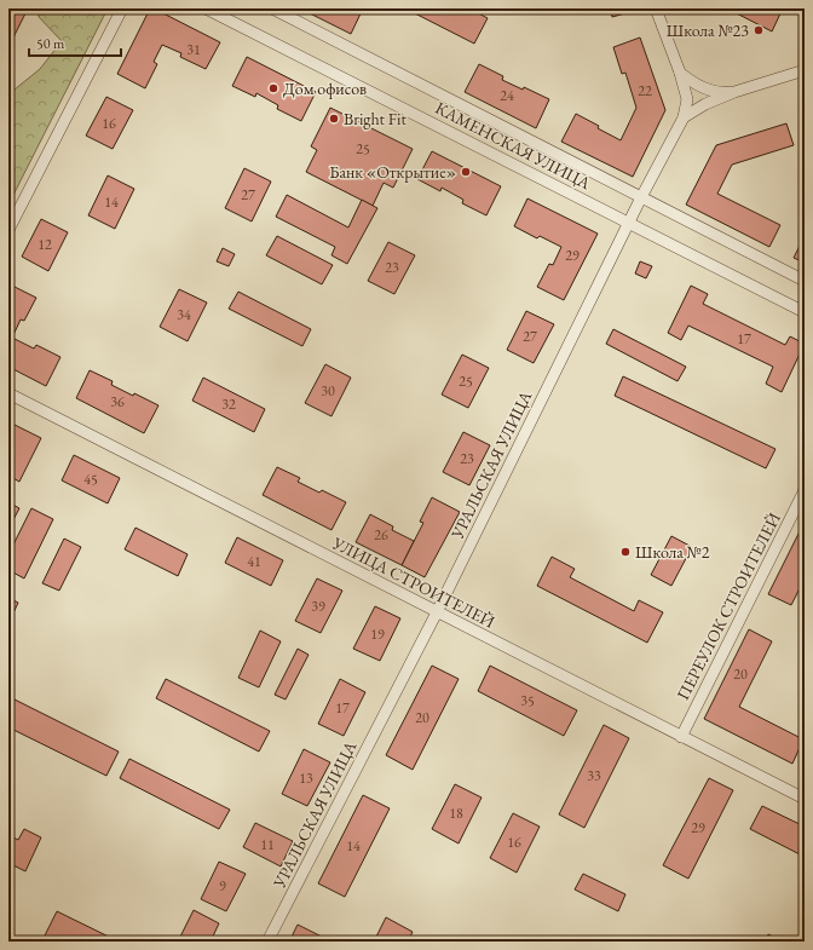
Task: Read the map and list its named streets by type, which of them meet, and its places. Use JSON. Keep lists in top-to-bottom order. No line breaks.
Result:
{"streets":{"street":["КАМЕНСКАЯ УЛИЦА","УРАЛЬСКАЯ УЛИЦА","УЛИЦА СТРОИТЕЛЕЙ","ПЕРЕУЛОК СТРОИТЕЛЕЙ"]},"crossings":[["КАМЕНСКАЯ УЛИЦА","УРАЛЬСКАЯ УЛИЦА"],["УРАЛЬСКАЯ УЛИЦА","УЛИЦА СТРОИТЕЛЕЙ"],["УЛИЦА СТРОИТЕЛЕЙ","ПЕРЕУЛОК СТРОИТЕЛЕЙ"]],"places":["Школа №23","Дом офисов","Bright Fit","Банк «Открытие»","Школа №2"],"house_numbers":["31","22","24","16","25","27","14","12","29","23","34","27","17","25","30","36","32","23","45","26","41","39","19","20","35","17","20","33","13","18","29","16","11","14","9"],"scale_bar":"50 m"}
